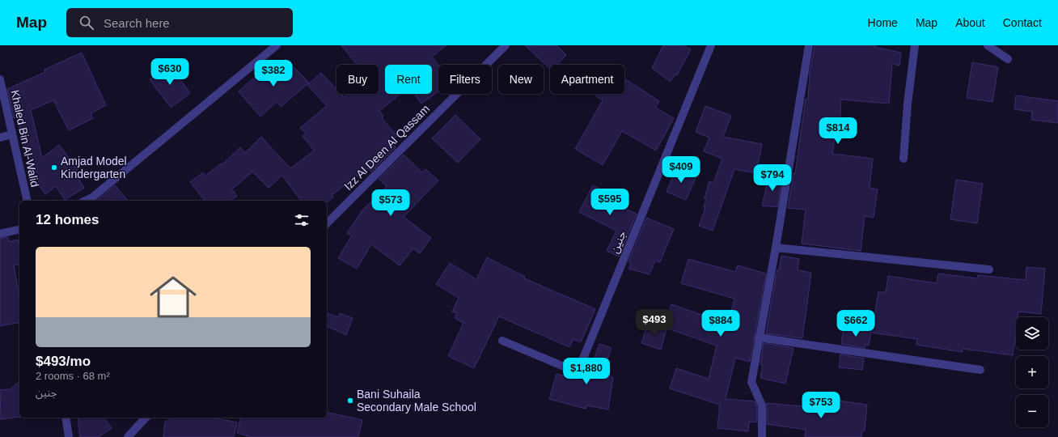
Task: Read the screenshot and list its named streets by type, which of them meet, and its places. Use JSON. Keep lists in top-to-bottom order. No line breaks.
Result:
{"streets":{"street":["Khaled Bin Al-Walid","Izz Al Deen Al Qassam","جنين"]},"places":["Amjad Model Kindergarten","Bani Suhaila Secondary Male School"],"page":{"header":"Map","search":"Search here","nav":["Home","Map","About","Contact"],"price":["$630","$382","$814","$409","$794","$595","$573","$493","$884","$662","$1,880","$753"],"chip":["Buy","Rent","Filters","New","Apartment"],"heading":"12 homes","list":[{"name":"$493/mo","note":"2 rooms · 68 m² · جنين"}],"map_buttons":["+","−"]}}
